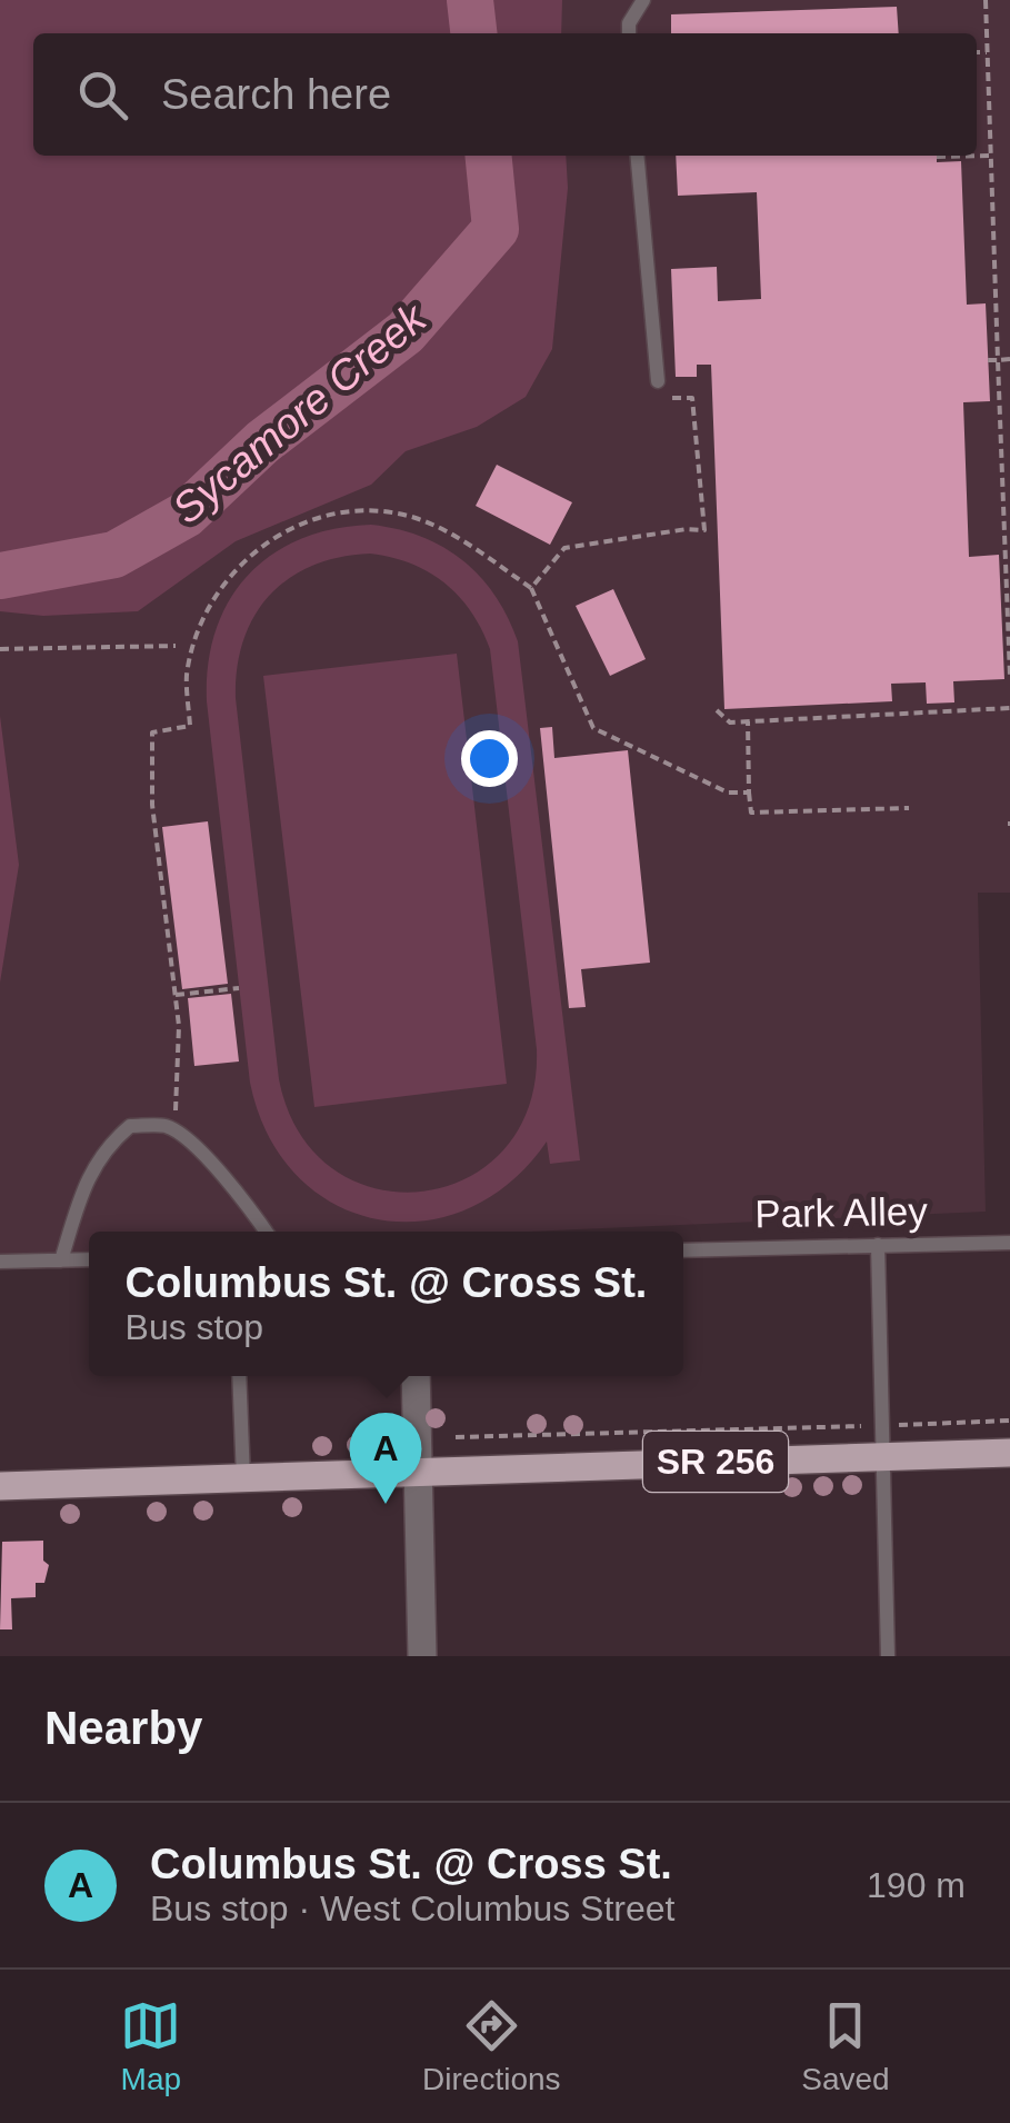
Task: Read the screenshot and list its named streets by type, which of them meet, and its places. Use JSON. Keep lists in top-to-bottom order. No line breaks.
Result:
{"streets":{"main road":["SR 256"],"lane":["Park Alley"]},"water":["Sycamore Creek"],"page":{"search":"Search here","popup":["Columbus St. @ Cross St.","Bus stop"],"pins":"A","heading":"Nearby","list":[{"mark":"A","name":"Columbus St. @ Cross St.","note":"Bus stop · West Columbus Street","value":"190 m"}],"nav":["Map","Directions","Saved"]}}
